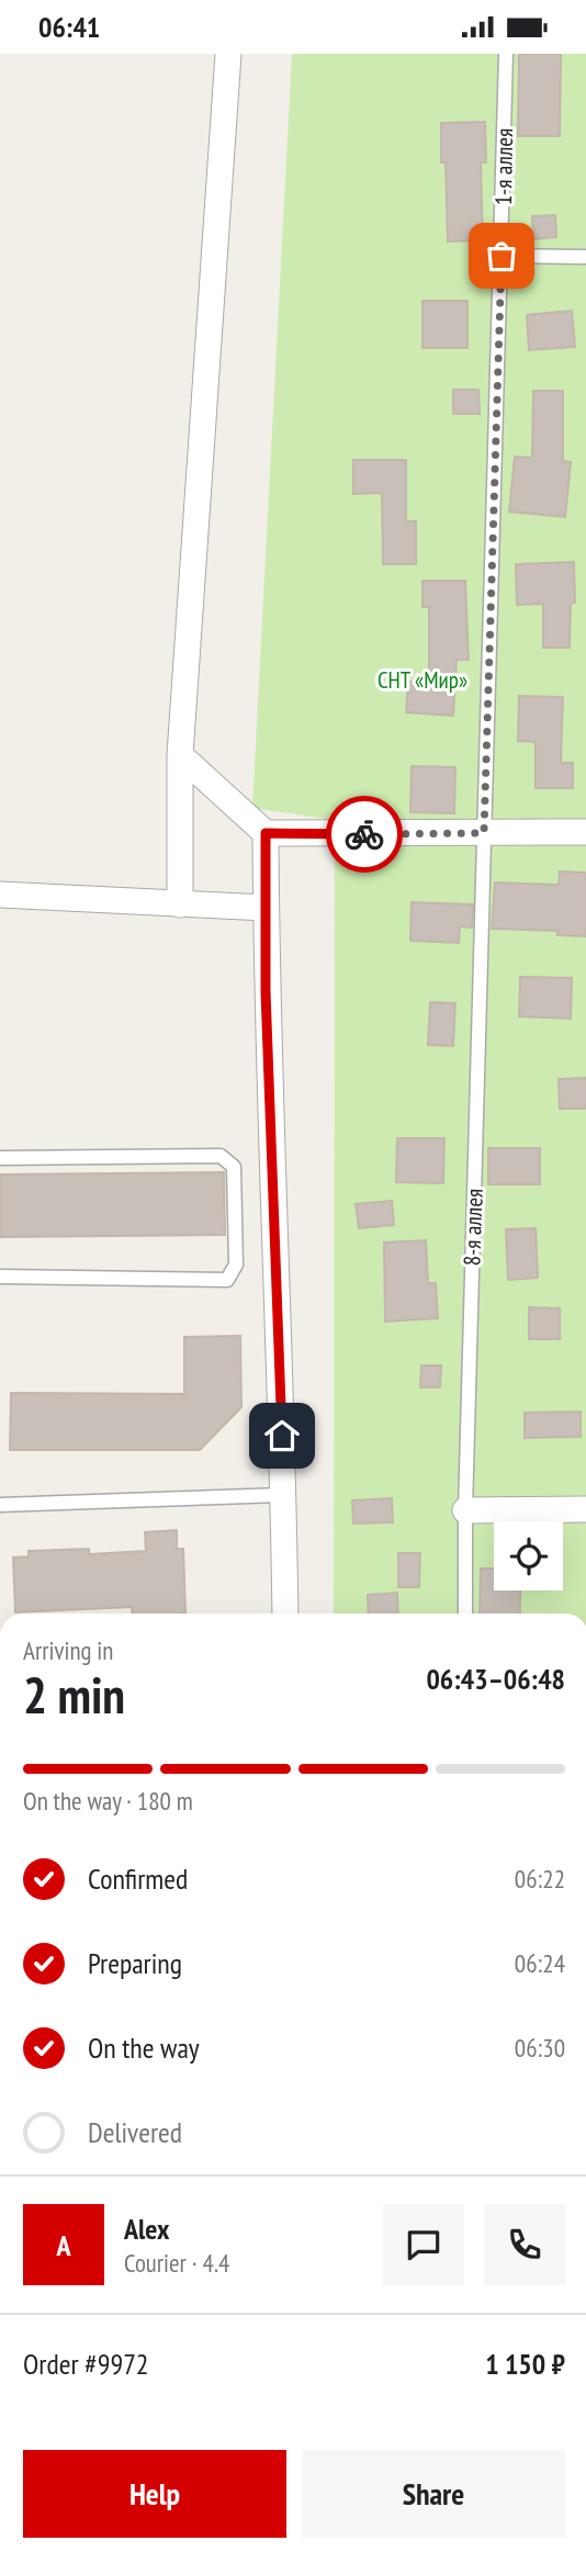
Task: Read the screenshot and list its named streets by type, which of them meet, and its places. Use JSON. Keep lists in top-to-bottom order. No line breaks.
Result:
{"streets":{"lane":["1-я аллея","8-я аллея"]},"crossings":[["1-я аллея","8-я аллея"]],"parks":["СНТ «Мир»"],"page":{"status":"06:41","heading":["2 min","Arriving in","06:43–06:48"],"panel":["Alex","Courier · 4.4","Order #9972","1 150 ₽"],"bar":"On the way · 180 m","list":[["Confirmed","06:22"],["Preparing","06:24"],["On the way","06:30"],"Delivered"],"round":"A","buttons":["Help","Share"]}}
